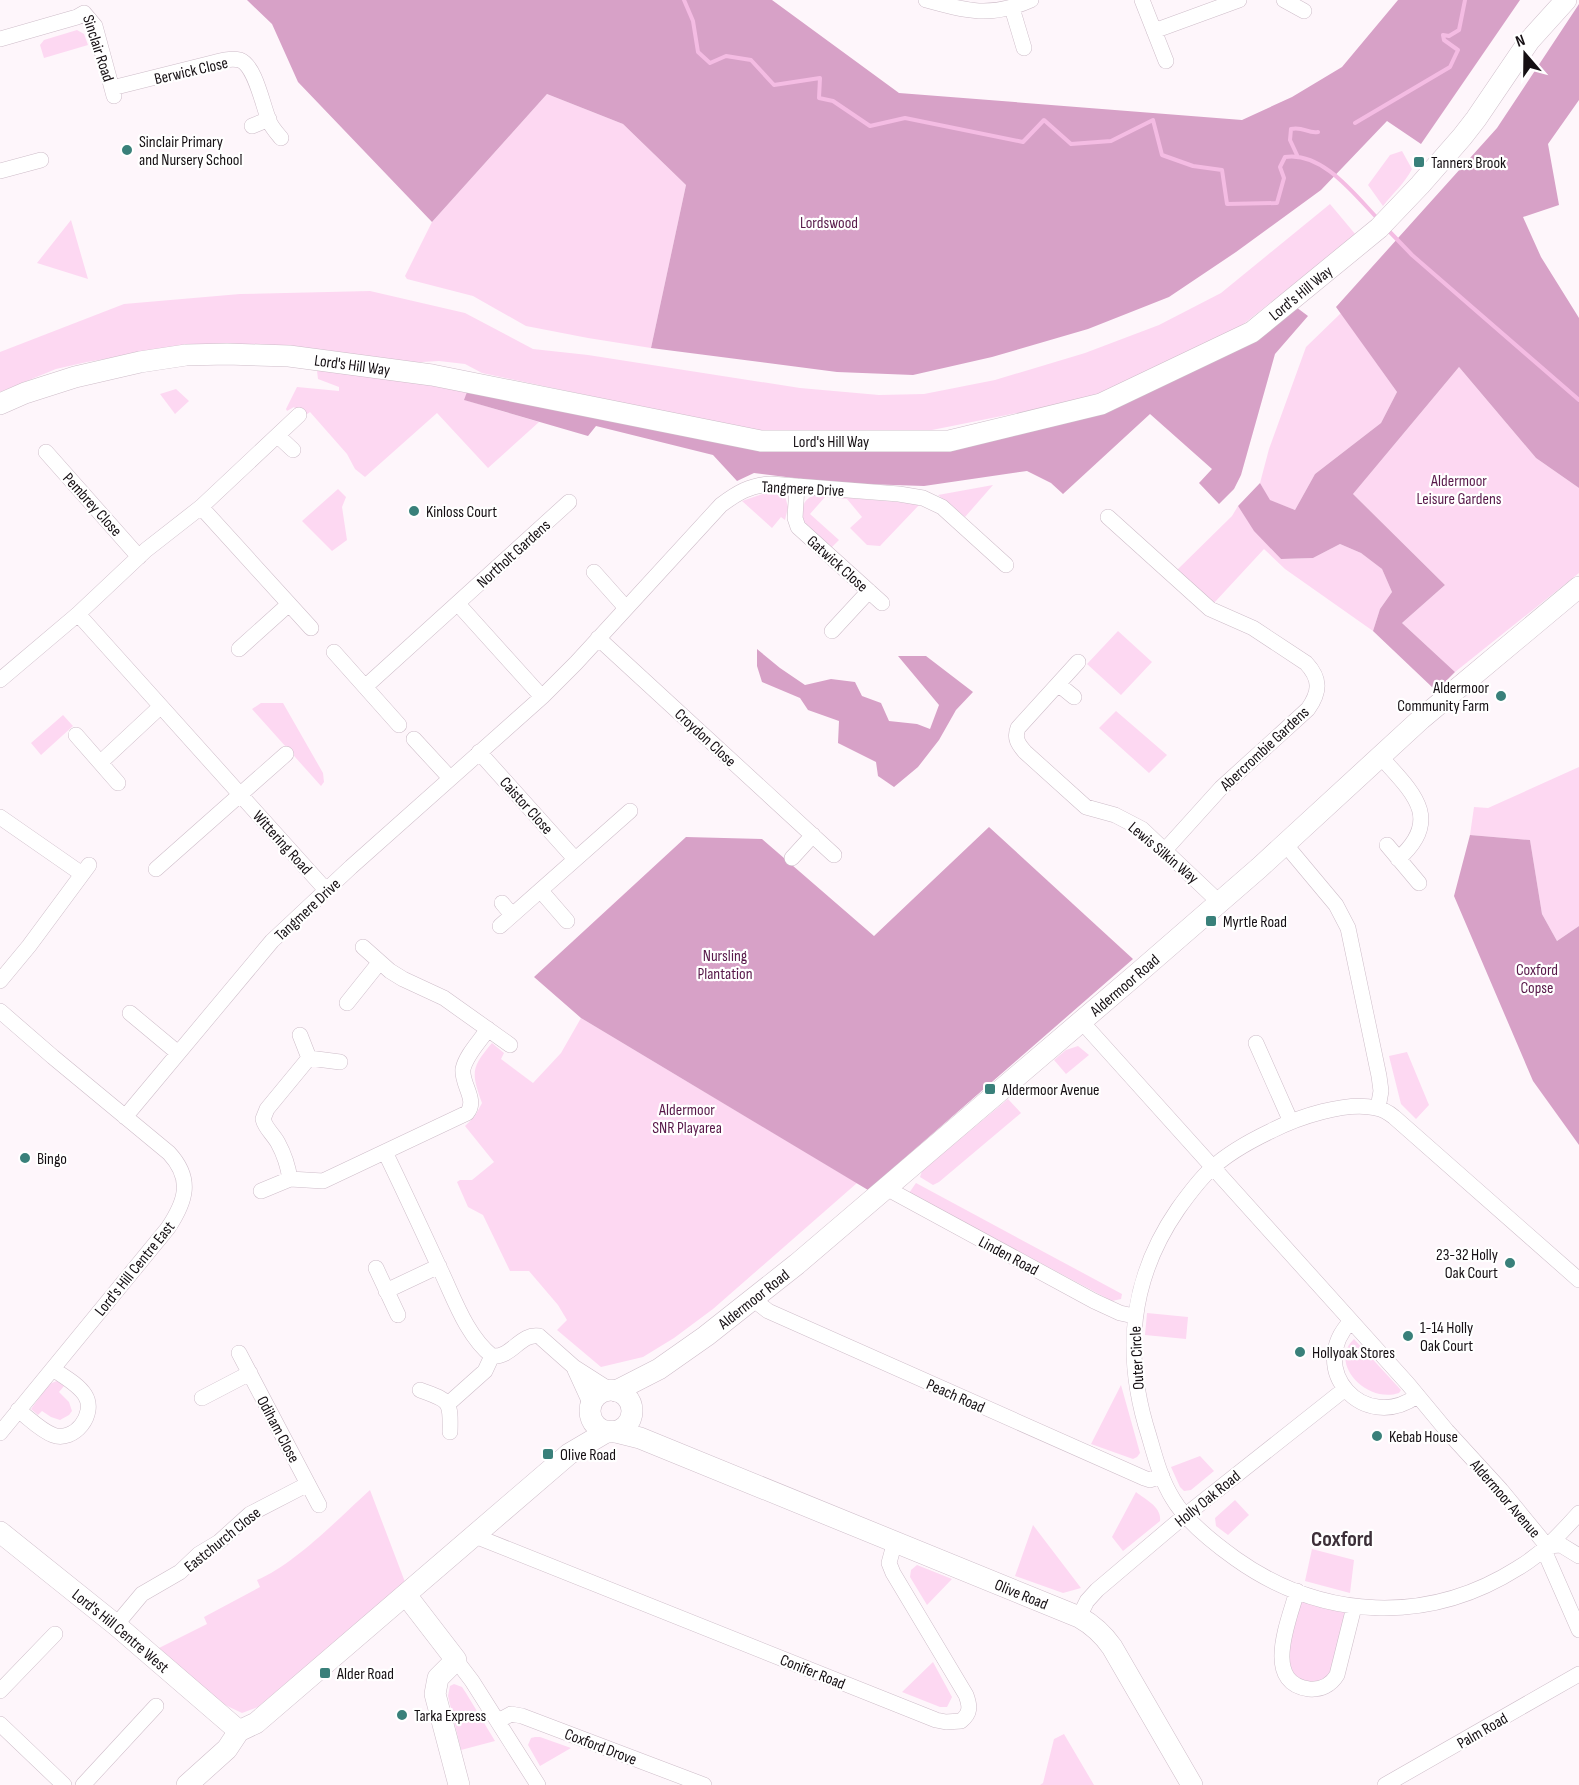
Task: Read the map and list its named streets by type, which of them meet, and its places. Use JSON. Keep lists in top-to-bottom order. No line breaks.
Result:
{"streets":{"street":["Sinclair Road","Berwick Close","Lord's Hill Way","Tangmere Drive","Pembrey Close","Northolt Gardens","Gatwick Close","Croydon Close","Abercrombie Gardens","Caistor Close","Wittering Road","Lewis Silkin Way","Aldermoor Road","Linden Road","Lord's Hill Centre East","Outer Circle","Peach Road","Odiham Close","Holly Oak Road","Aldermoor Avenue","Eastchurch Close","Olive Road","Lord's Hill Centre West","Conifer Road","Palm Road","Coxford Drove"]},"crossings":[["Sinclair Road","Berwick Close"],["Tangmere Drive","Gatwick Close"],["Tangmere Drive","Croydon Close"],["Tangmere Drive","Caistor Close"],["Tangmere Drive","Wittering Road"],["Tangmere Drive","Lord's Hill Centre East"],["Abercrombie Gardens","Lewis Silkin Way"],["Lewis Silkin Way","Aldermoor Road"],["Aldermoor Road","Linden Road"],["Aldermoor Road","Peach Road"],["Aldermoor Road","Aldermoor Avenue"],["Aldermoor Road","Olive Road"],["Linden Road","Outer Circle"],["Outer Circle","Peach Road"],["Outer Circle","Holly Oak Road"],["Outer Circle","Aldermoor Avenue"],["Odiham Close","Eastchurch Close"],["Holly Oak Road","Olive Road"],["Eastchurch Close","Lord's Hill Centre West"],["Olive Road","Conifer Road"]],"districts":["Coxford"],"parks":["Lordswood","Aldermoor Leisure Gardens","Nursling Plantation","Coxford Copse","Aldermoor SNR Playarea"],"places":{"other":["Sinclair Primary and Nursery School","Kinloss Court","Aldermoor Community Farm","Bingo","23-32 Holly Oak Court","1-14 Holly Oak Court","Hollyoak Stores","Kebab House","Tarka Express"],"transit":["Tanners Brook","Myrtle Road","Aldermoor Avenue","Olive Road","Alder Road"]},"north":"top"}
